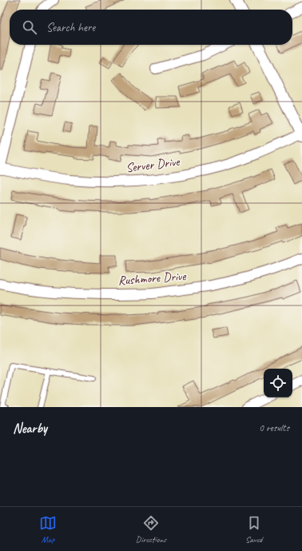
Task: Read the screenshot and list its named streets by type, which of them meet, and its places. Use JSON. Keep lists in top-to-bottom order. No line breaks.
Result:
{"streets":{"street":["Server Drive","Rushmore Drive"]},"page":{"search":"Search here","heading":["Nearby","0 results"],"nav":["Map","Directions","Saved"]}}
